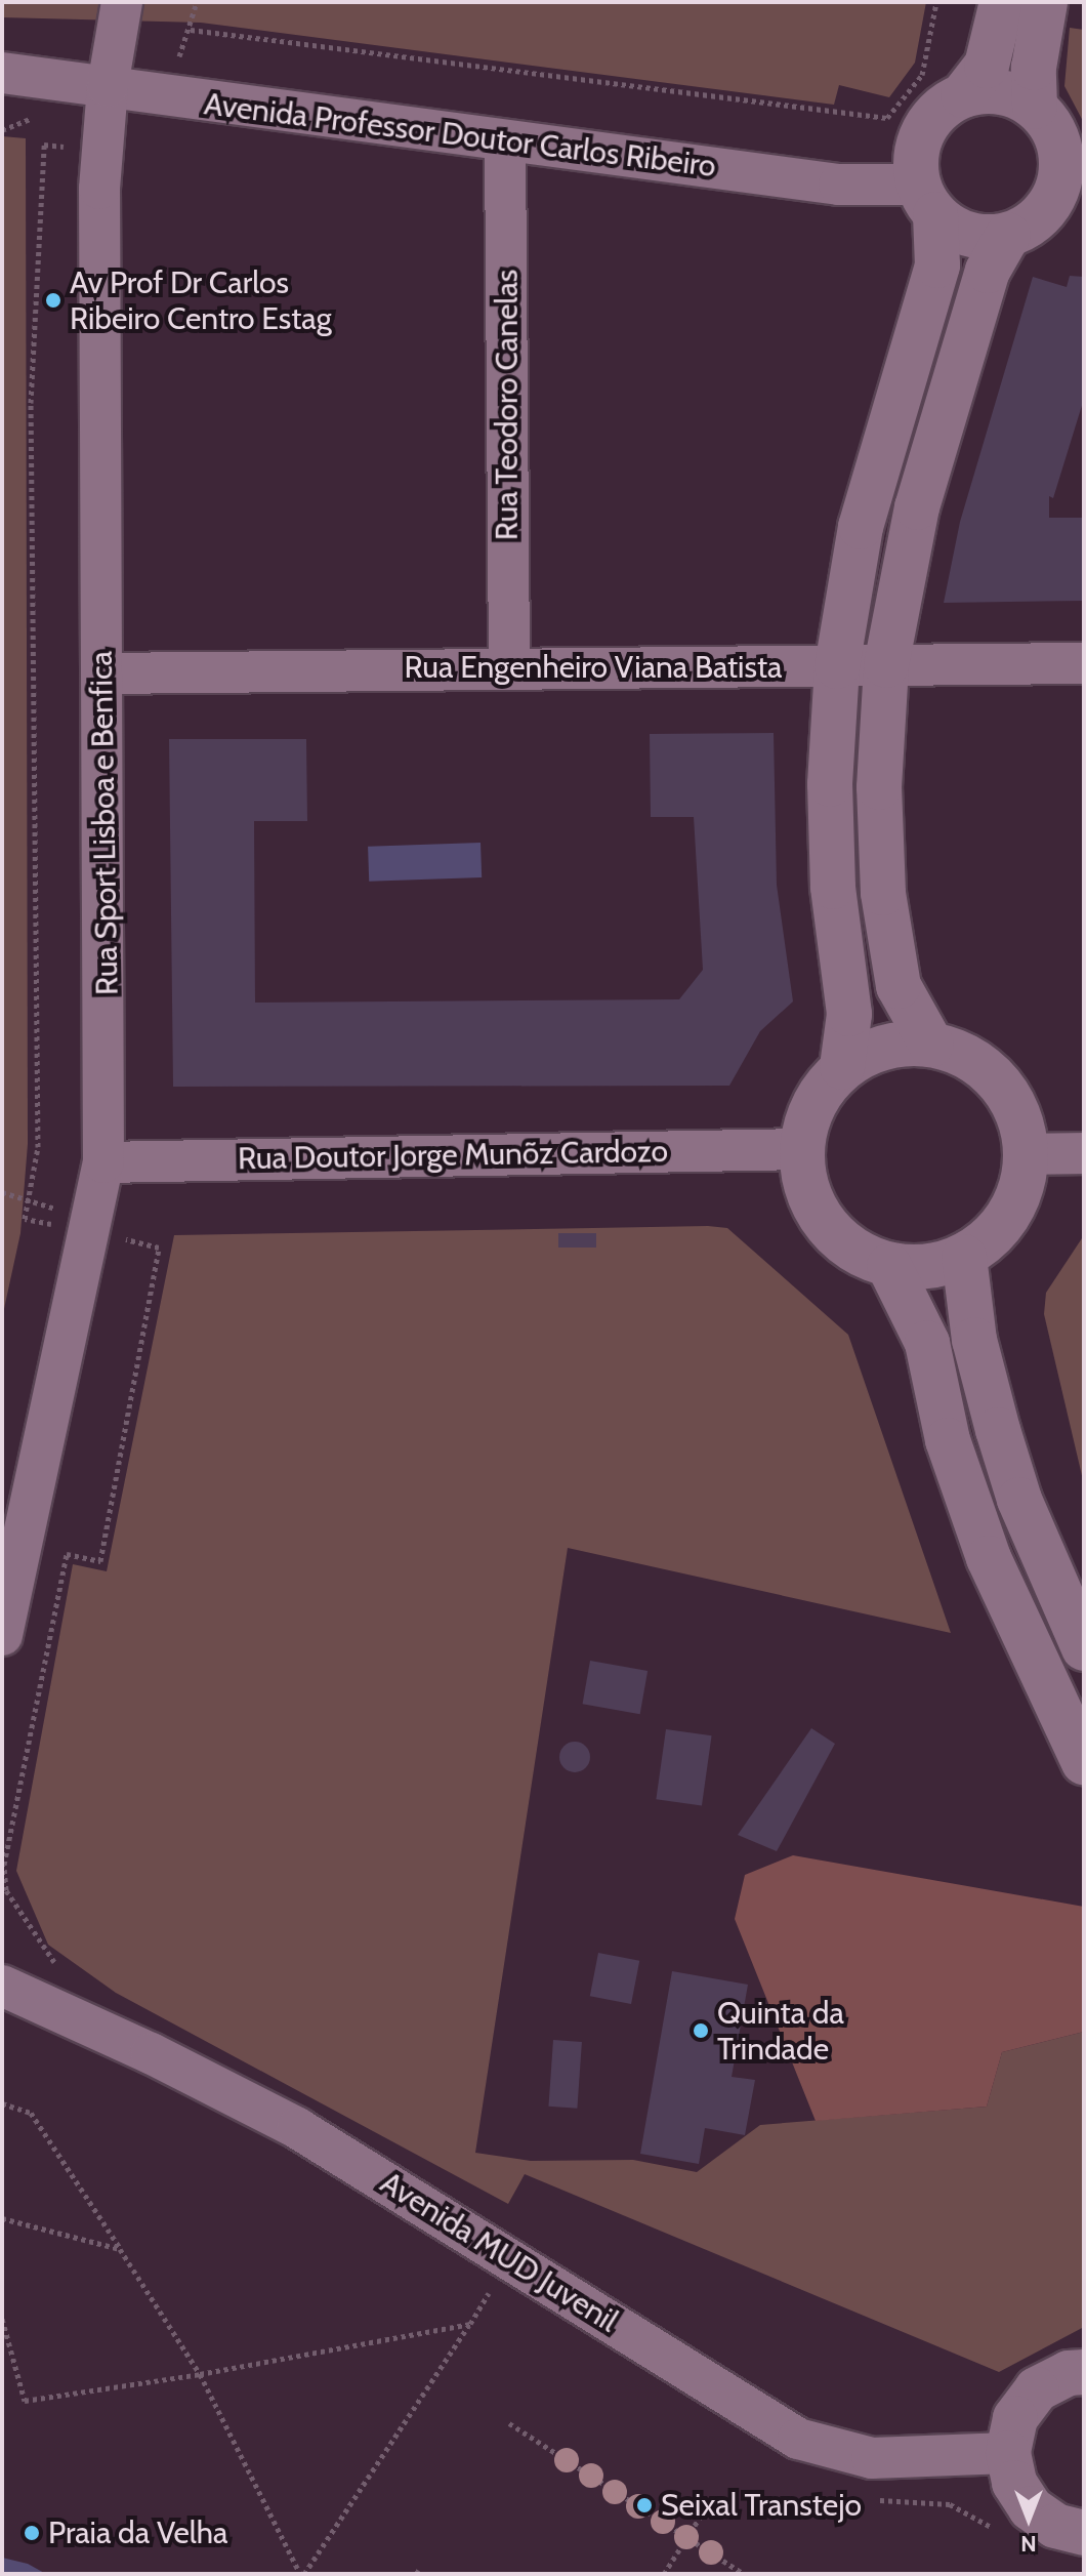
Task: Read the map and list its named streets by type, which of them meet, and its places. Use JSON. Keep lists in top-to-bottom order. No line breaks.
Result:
{"streets":{"street":["Avenida Professor Doutor Carlos Ribeiro","Rua Teodoro Canelas","Rua Engenheiro Viana Batista","Rua Sport Lisboa e Benfica","Rua Doutor Jorge Munõz Cardozo","Avenida MUD Juvenil"]},"crossings":[["Avenida Professor Doutor Carlos Ribeiro","Rua Teodoro Canelas"],["Avenida Professor Doutor Carlos Ribeiro","Rua Sport Lisboa e Benfica"],["Rua Teodoro Canelas","Rua Engenheiro Viana Batista"],["Rua Engenheiro Viana Batista","Rua Sport Lisboa e Benfica"],["Rua Sport Lisboa e Benfica","Rua Doutor Jorge Munõz Cardozo"]],"places":["Av Prof Dr Carlos Ribeiro Centro Estag","Quinta da Trindade","Seixal Transtejo","Praia da Velha"],"north":"bottom"}
